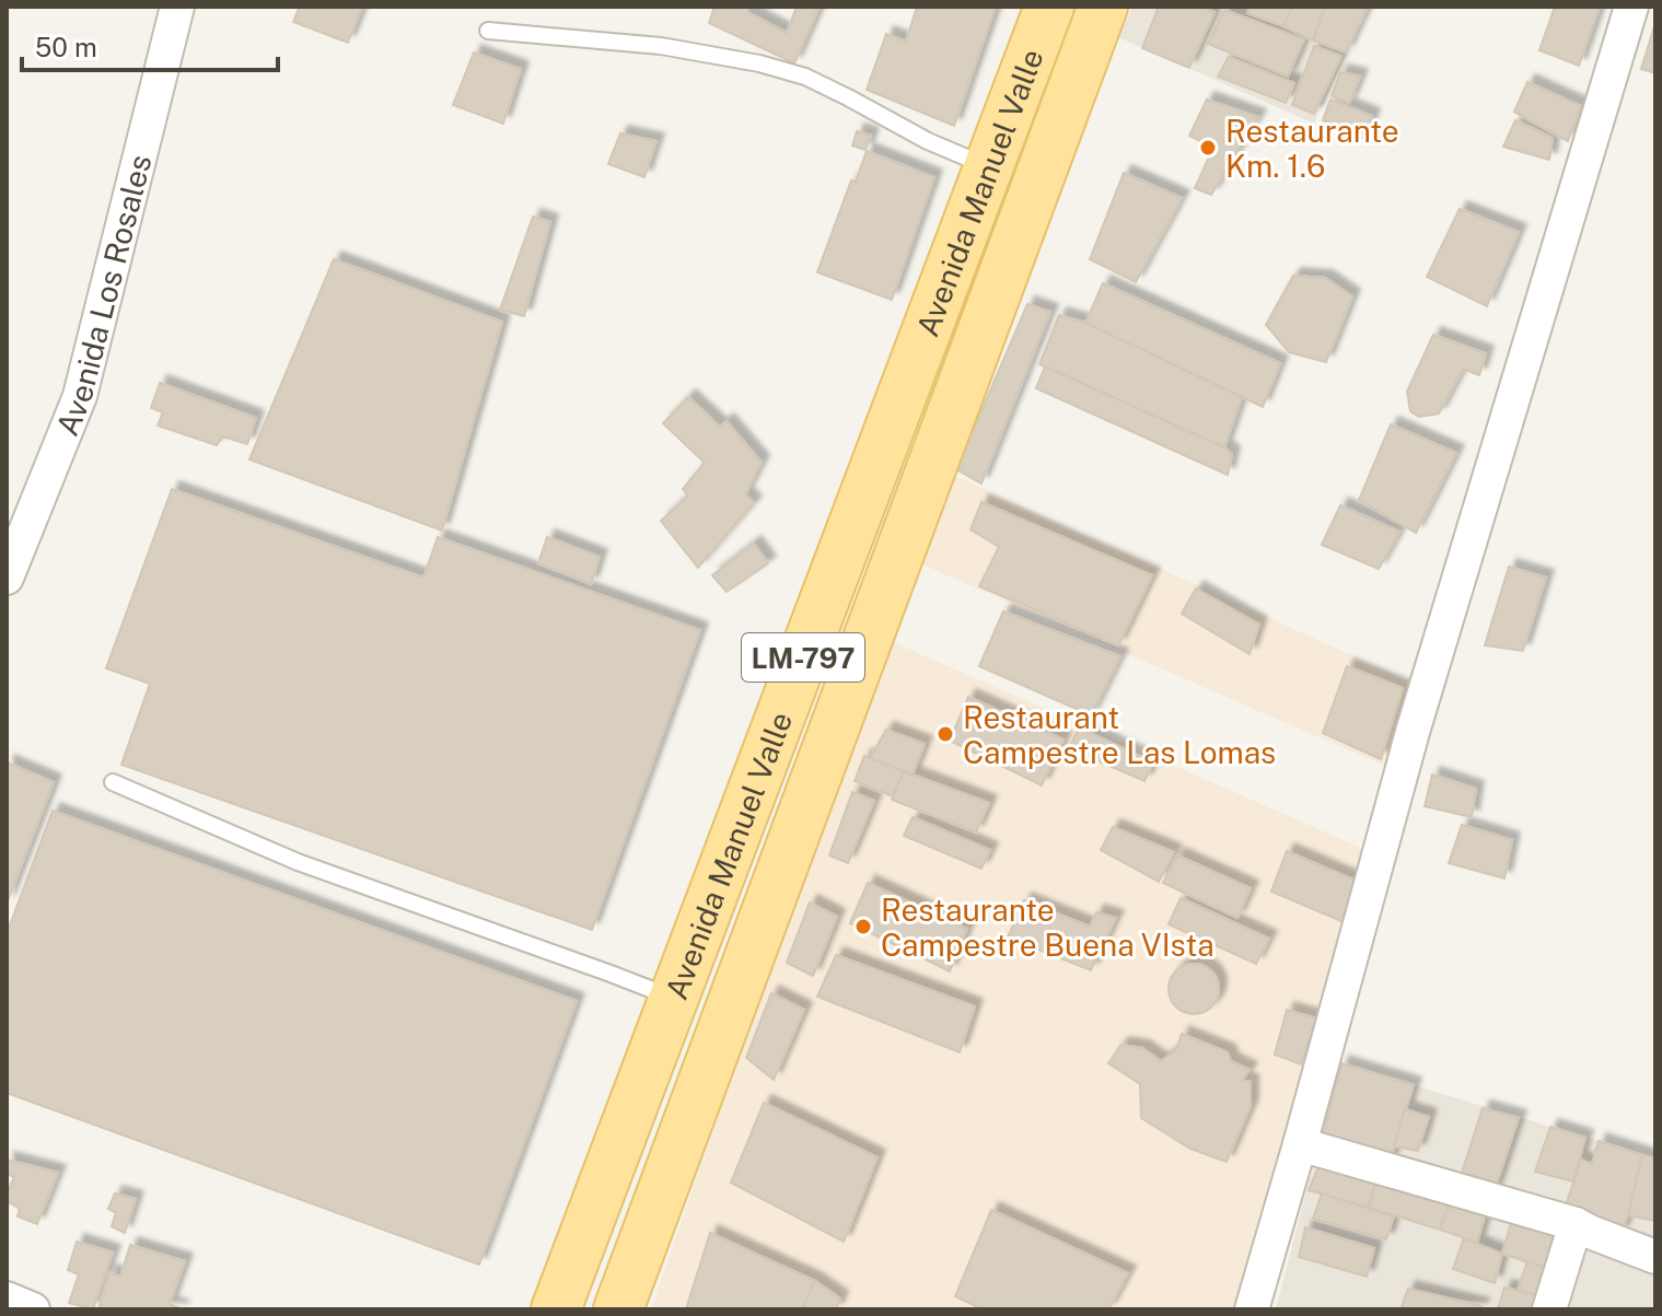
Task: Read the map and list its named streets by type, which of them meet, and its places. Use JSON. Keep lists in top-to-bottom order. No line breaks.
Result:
{"streets":{"main road":["Avenida Manuel Valle","LM-797"],"street":["Avenida Los Rosales"]},"places":["Restaurante Km. 1.6","Restaurant Campestre Las Lomas","Restaurante Campestre Buena VIsta"],"scale_bar":"50 m"}
